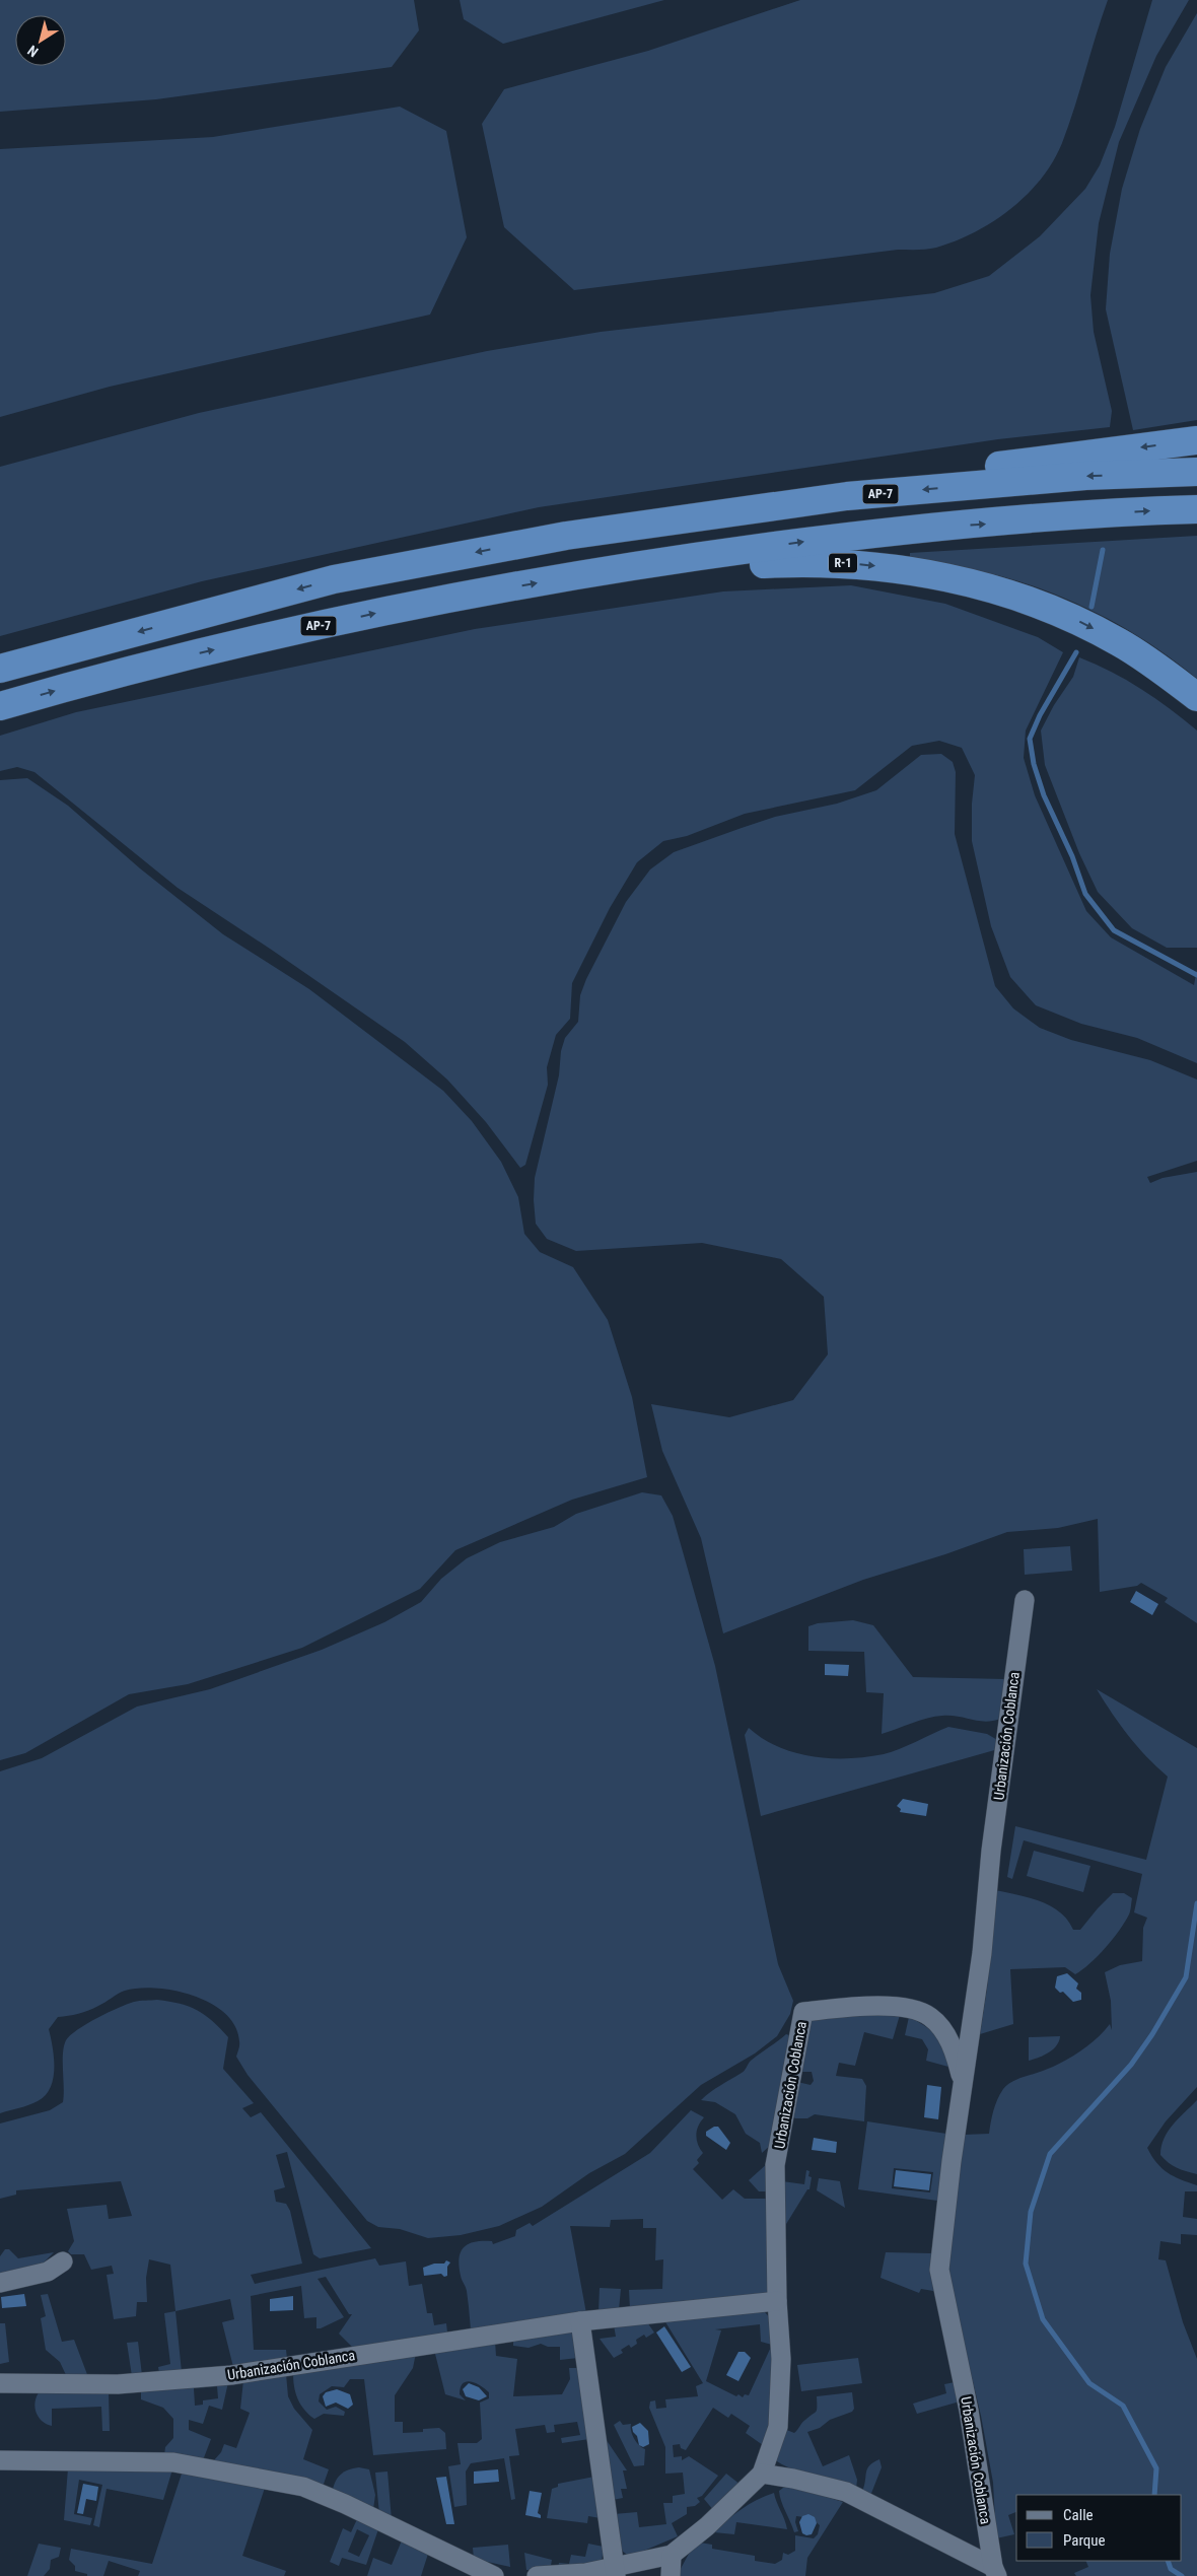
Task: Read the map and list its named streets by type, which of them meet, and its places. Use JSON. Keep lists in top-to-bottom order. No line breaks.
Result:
{"streets":{"highway":["AP-7","R-1"],"street":["Urbanización Coblanca"]},"crossings":[["AP-7","R-1"]],"legend":["Calle","Parque"],"north":"bottom left"}
